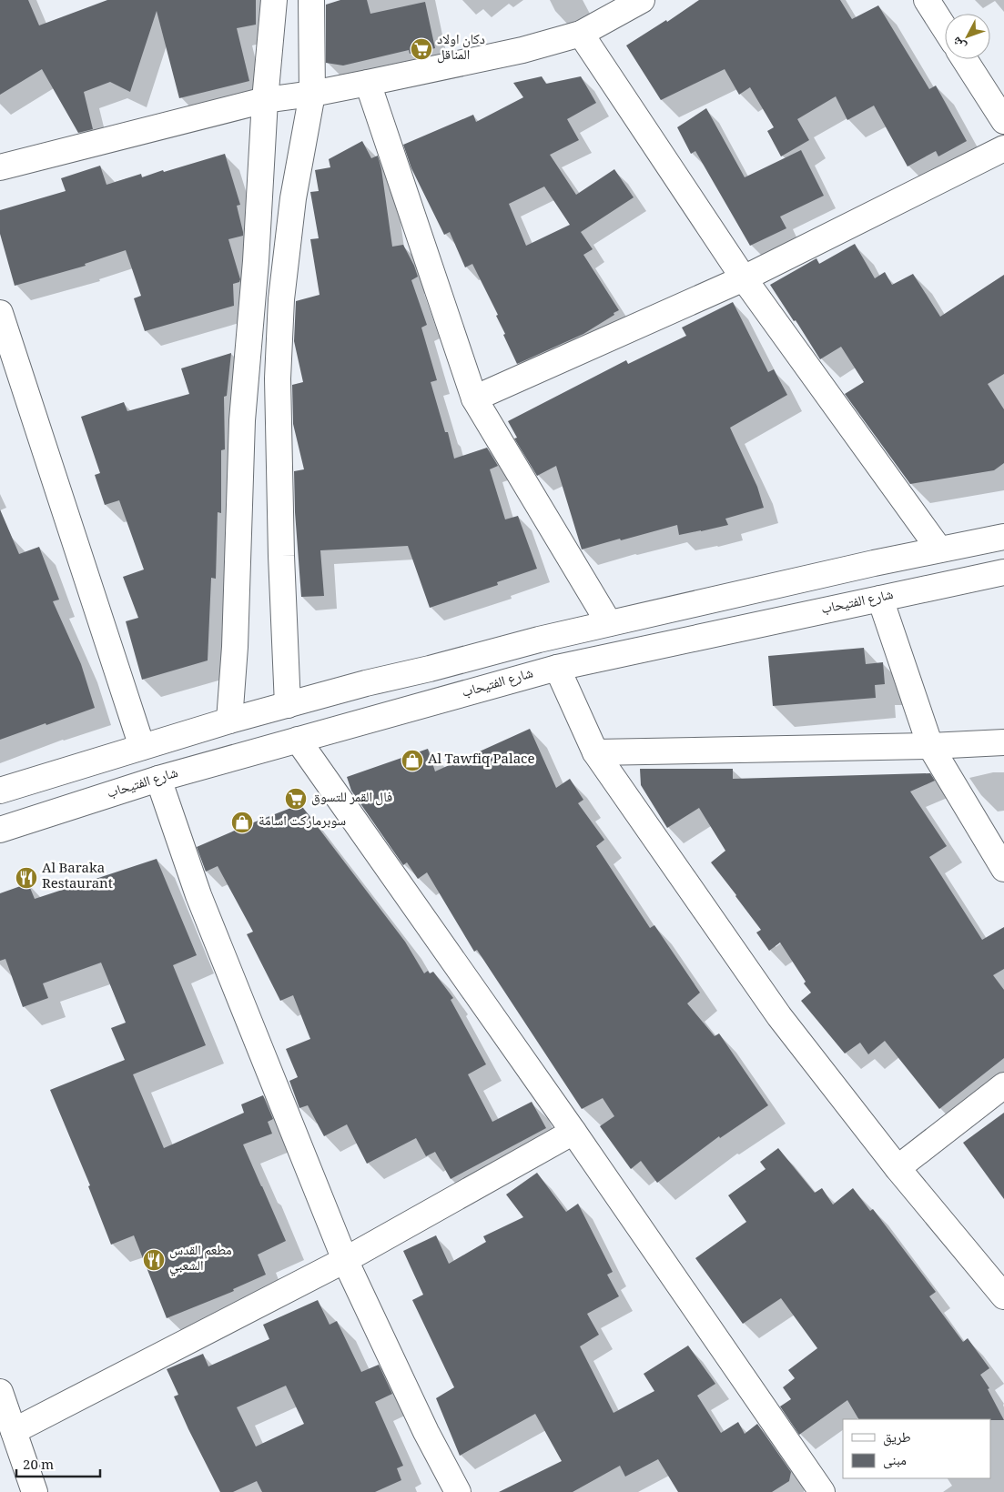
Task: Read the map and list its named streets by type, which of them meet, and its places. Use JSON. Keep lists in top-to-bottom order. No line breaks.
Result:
{"streets":{"main road":["شارع الفتيحاب"]},"places":{"supermarket":["دكان اولاد المناقل","فال القمر للتسوق"],"shop":["Al Tawfiq Palace","سوبرماركت اسامة"],"restaurant":["Al Baraka Restaurant","مطعم القدس الشعبي"]},"legend":["طريق","مبنى"],"scale_bar":"20 m","north":"bottom left"}
